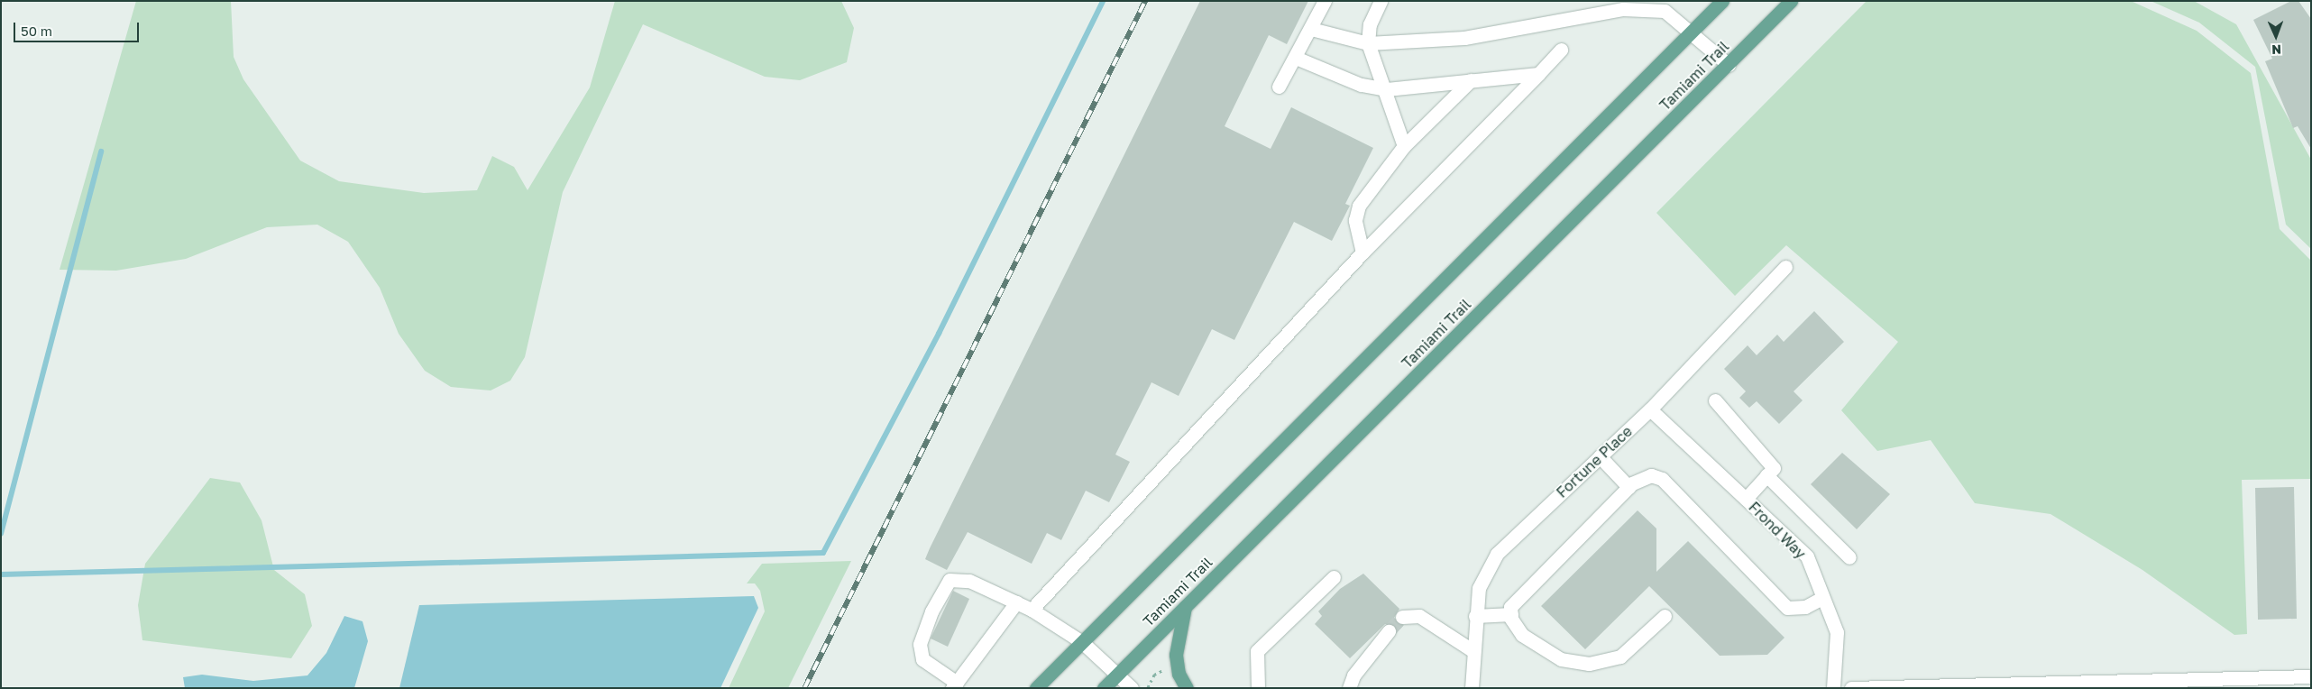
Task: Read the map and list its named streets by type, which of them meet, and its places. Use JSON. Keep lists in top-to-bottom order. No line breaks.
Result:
{"streets":{"main road":["Tamiami Trail"],"street":["Fortune Place","Frond Way"]},"crossings":[["Fortune Place","Frond Way"]],"scale_bar":"50 m","north":"bottom"}
